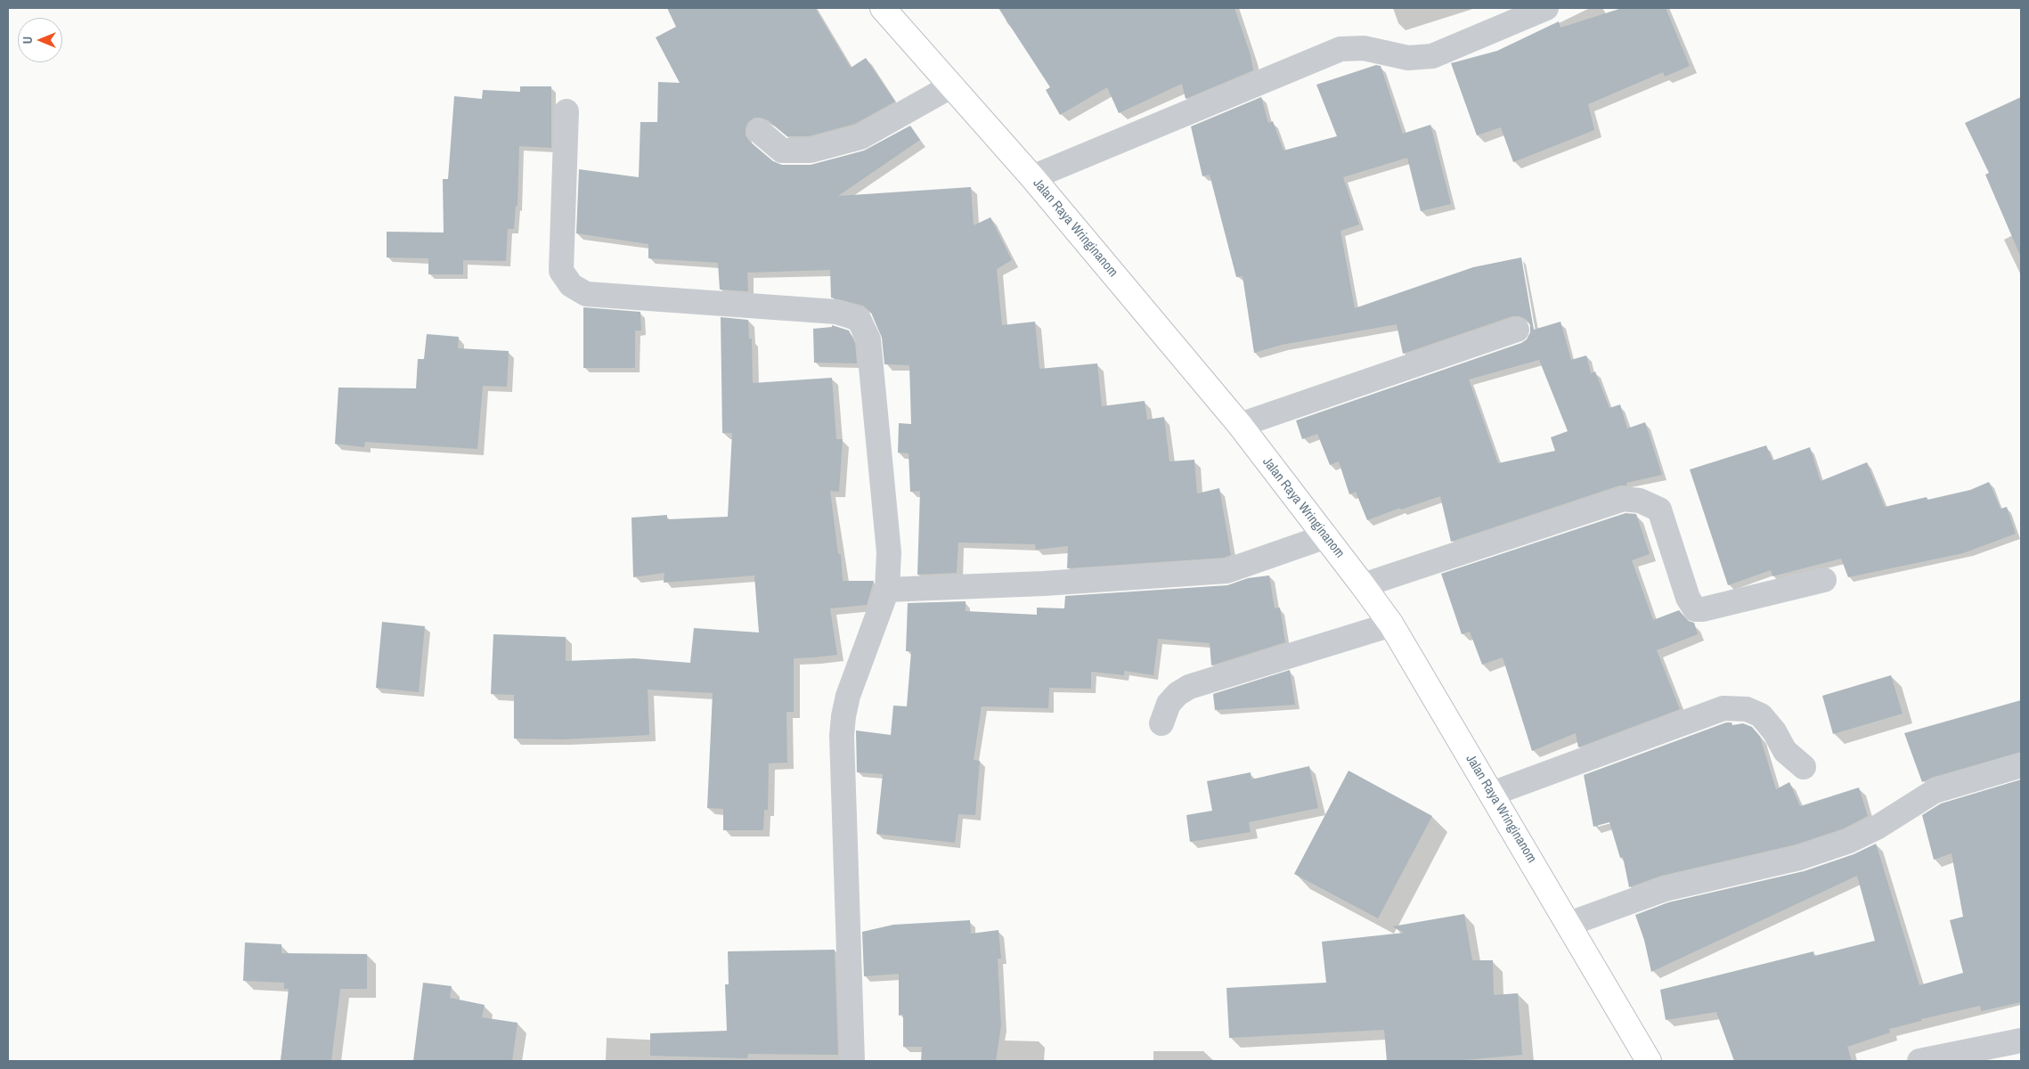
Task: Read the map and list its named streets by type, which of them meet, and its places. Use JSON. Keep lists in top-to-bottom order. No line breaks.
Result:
{"streets":{"main road":["Jalan Raya Wringinanom"]},"north":"left"}
